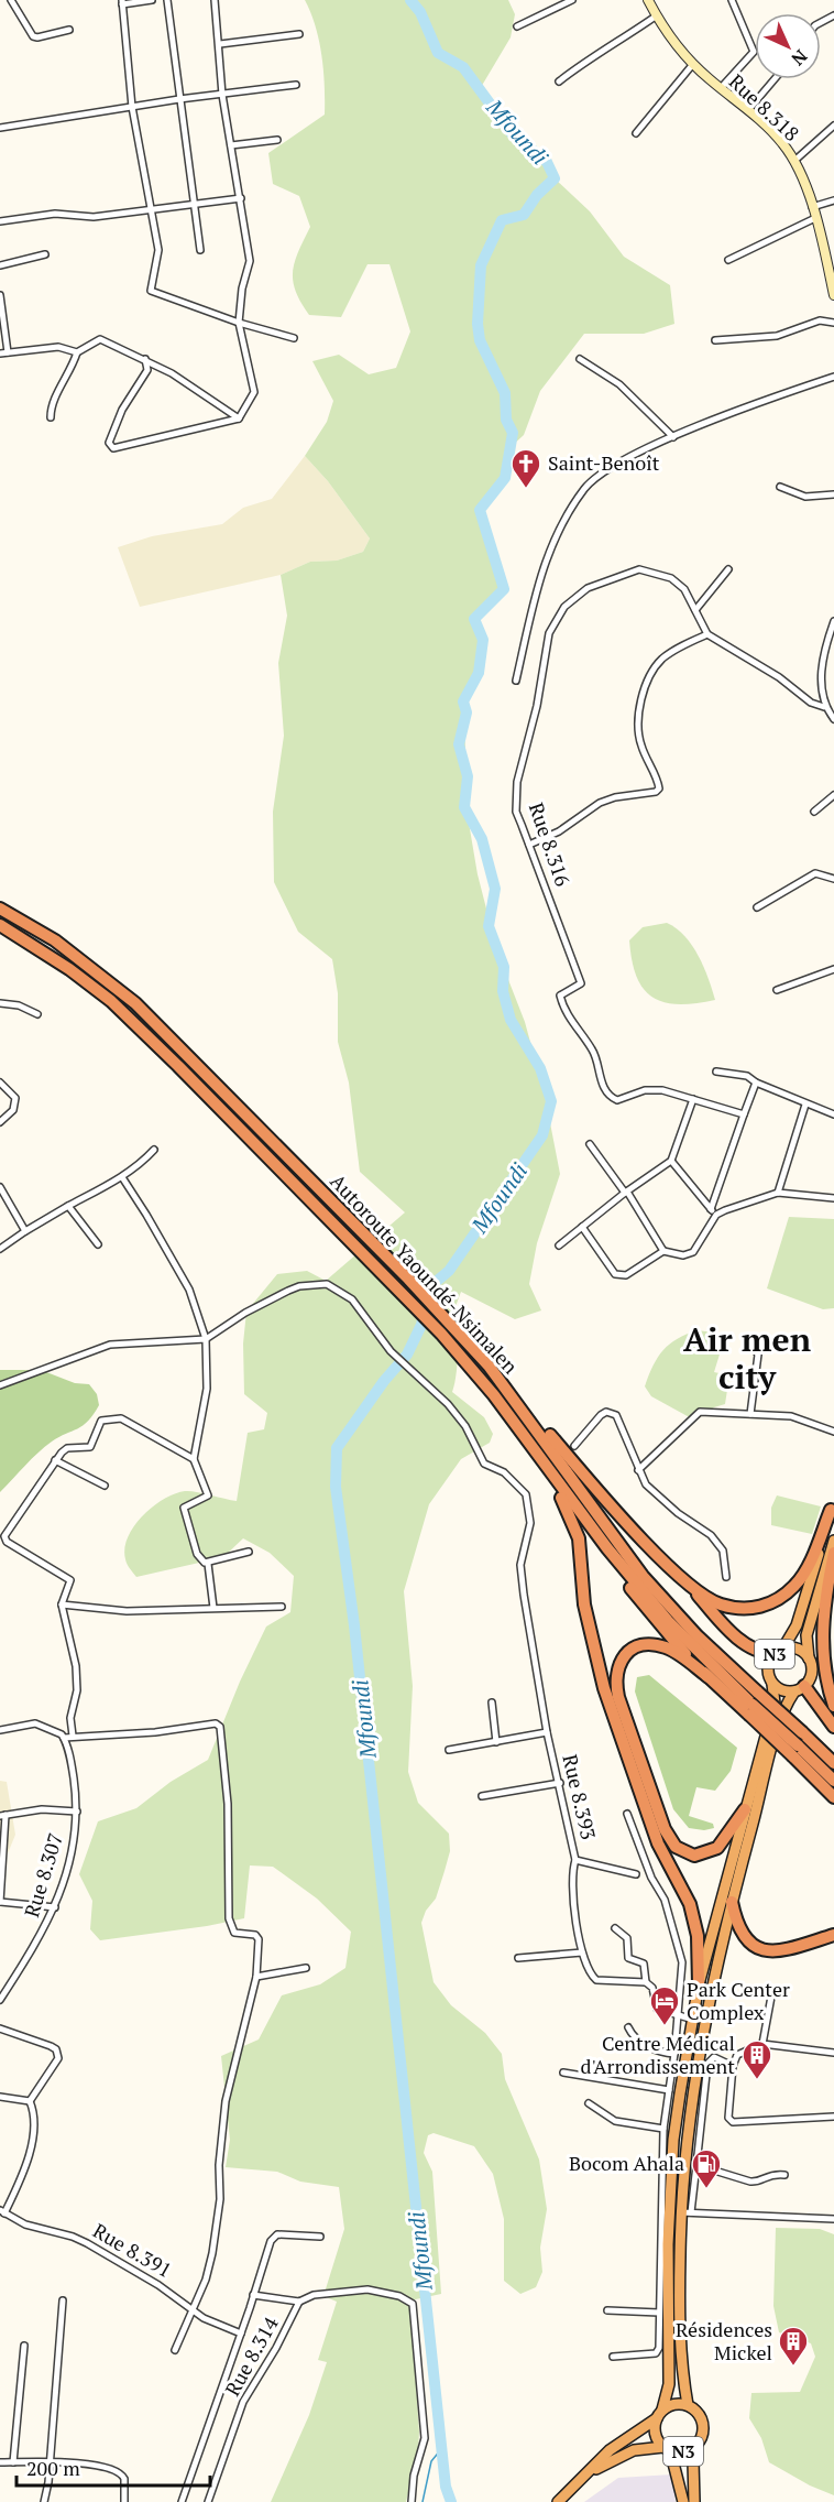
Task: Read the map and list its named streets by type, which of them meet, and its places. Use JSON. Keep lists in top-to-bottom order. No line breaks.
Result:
{"streets":{"highway":["Autoroute Yaoundé-Nsimalen","N3"],"main road":["Rue 8.318"],"street":["Rue 8.316","Rue 8.393","Rue 8.307","Rue 8.391","Rue 8.314"]},"districts":["Air men city"],"water":["Mfoundi"],"places":{"church":["Saint-Benoît"],"hotel":["Park Center Complex"],"building":["Centre Médical d'Arrondissement","Résidences Mickel"],"fuel station":["Bocom Ahala"]},"scale_bar":"200 m","north":"bottom right"}
